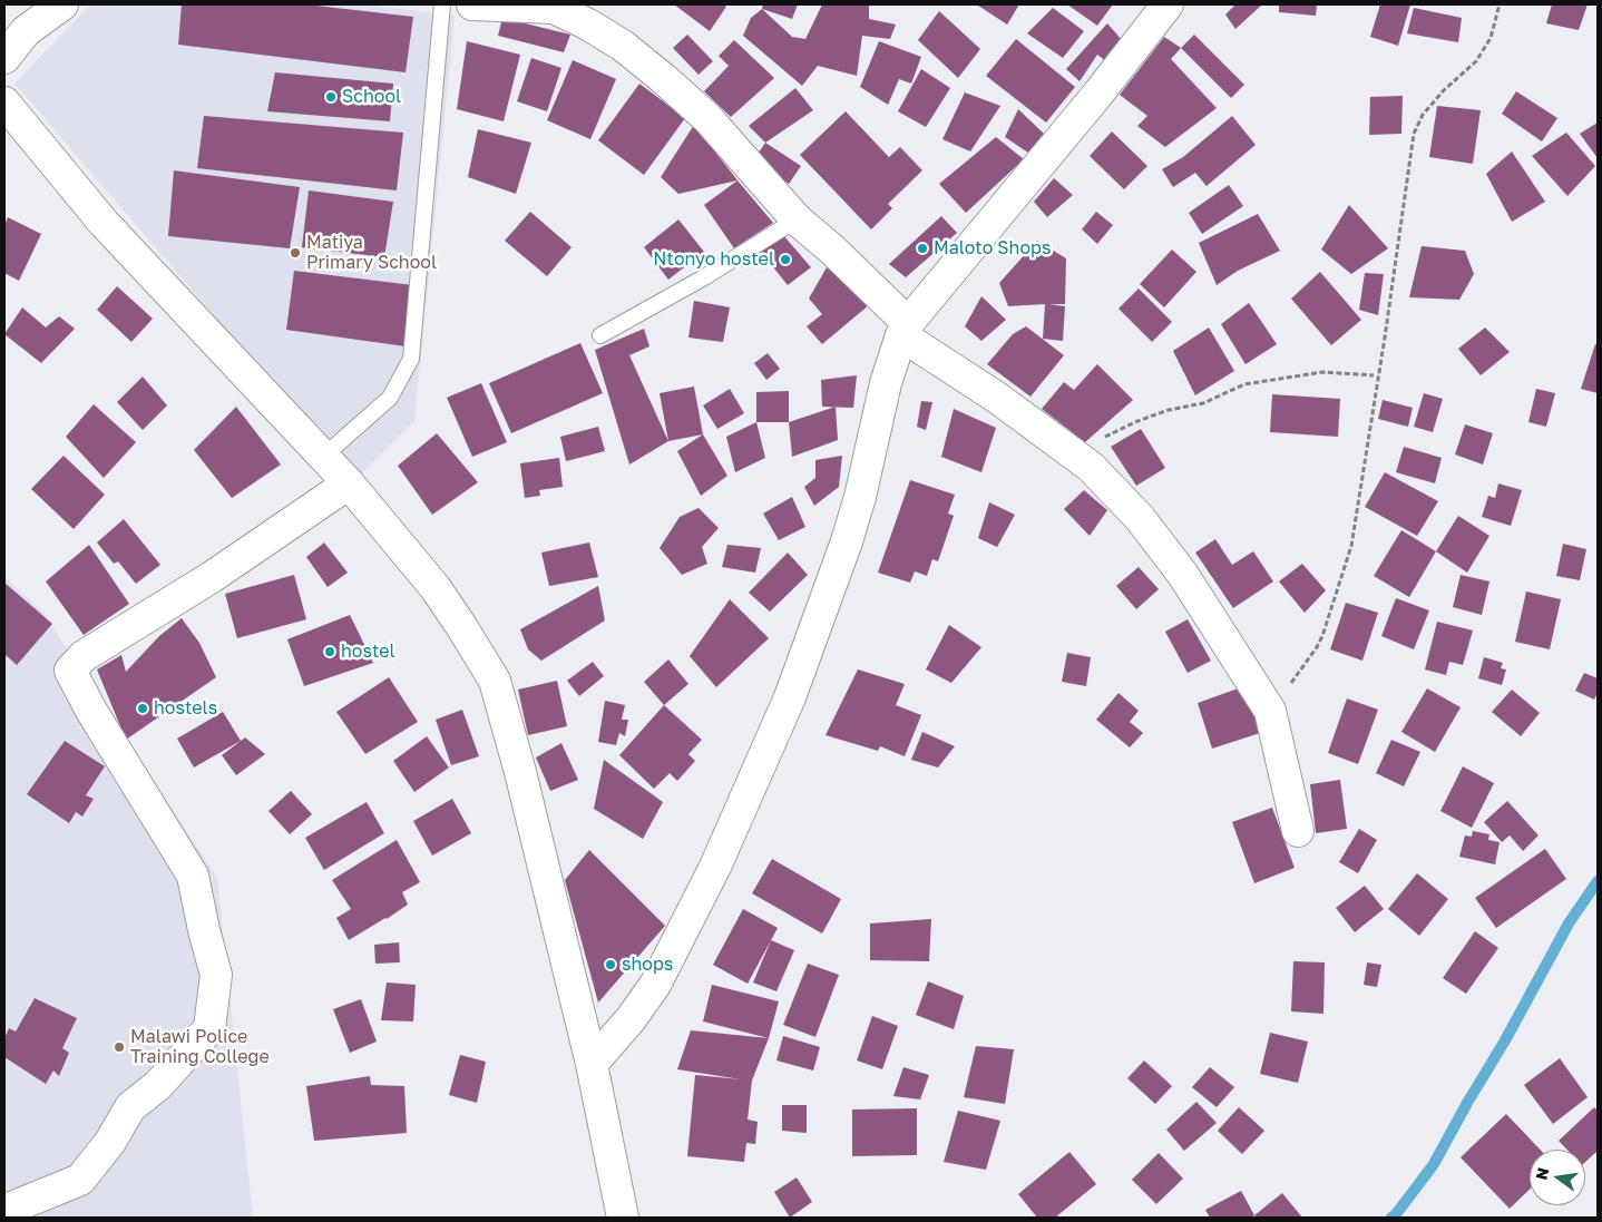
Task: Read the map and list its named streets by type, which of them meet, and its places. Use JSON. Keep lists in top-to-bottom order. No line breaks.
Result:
{"places":["School","Maloto Shops","Matiya Primary School","Ntonyo hostel","hostel","hostels","shops","Malawi Police Training College"],"north":"left"}
